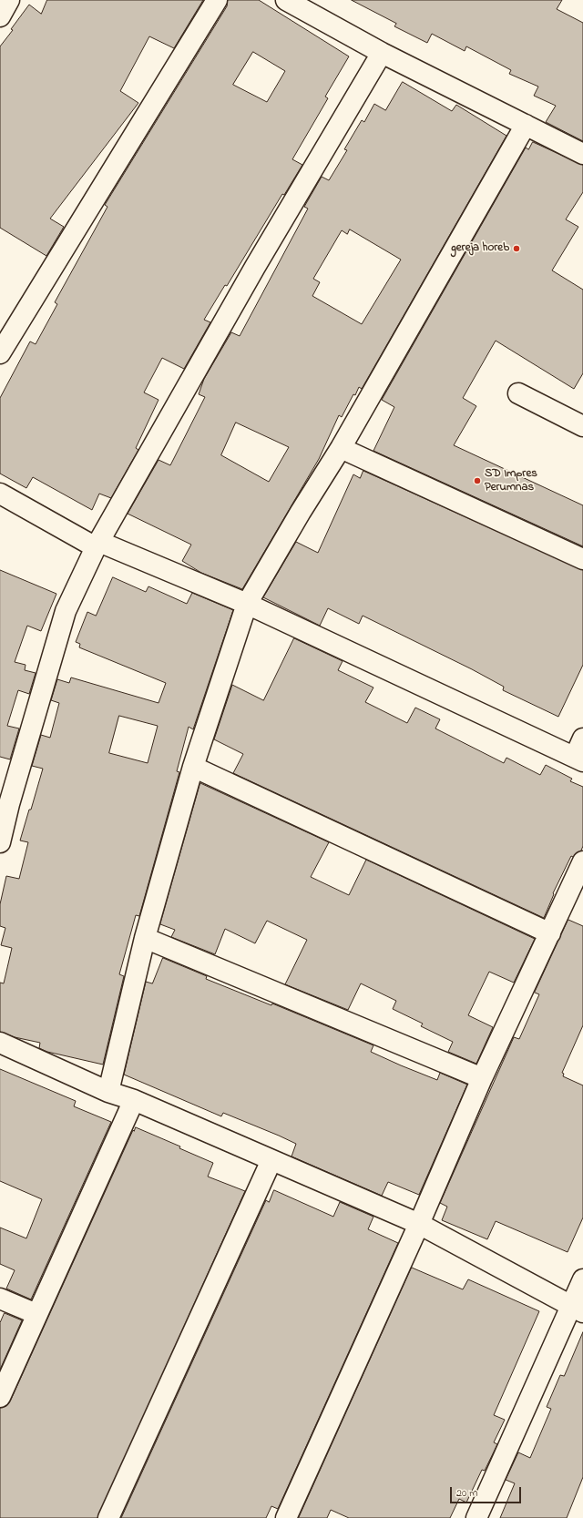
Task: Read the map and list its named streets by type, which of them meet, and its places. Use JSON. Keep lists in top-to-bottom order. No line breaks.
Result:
{"places":["gereja horeb","SD Impres Perumnas"],"scale_bar":"20 m"}
